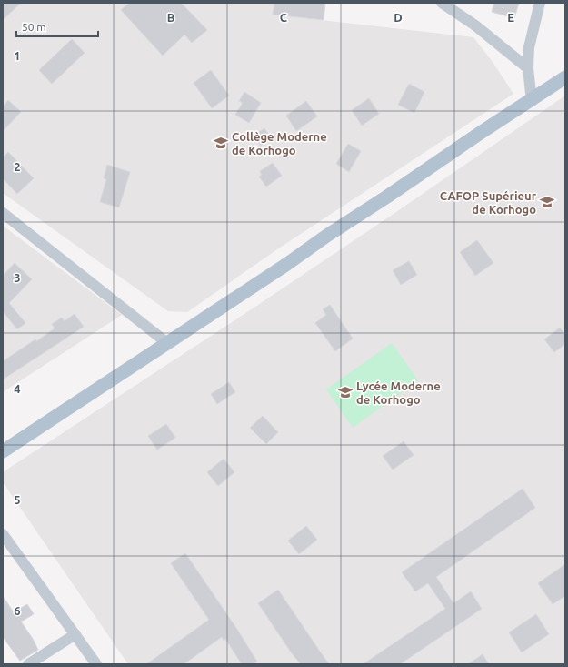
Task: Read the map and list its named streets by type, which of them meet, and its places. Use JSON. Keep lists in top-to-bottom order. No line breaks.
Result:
{"places":{"school or university":["Collège Moderne de Korhogo","CAFOP Supérieur de Korhogo","Lycée Moderne de Korhogo"]},"scale_bar":"50 m","grid":{"columns":["B","C","D","E"],"rows":["1","2","3","4","5","6"]}}
